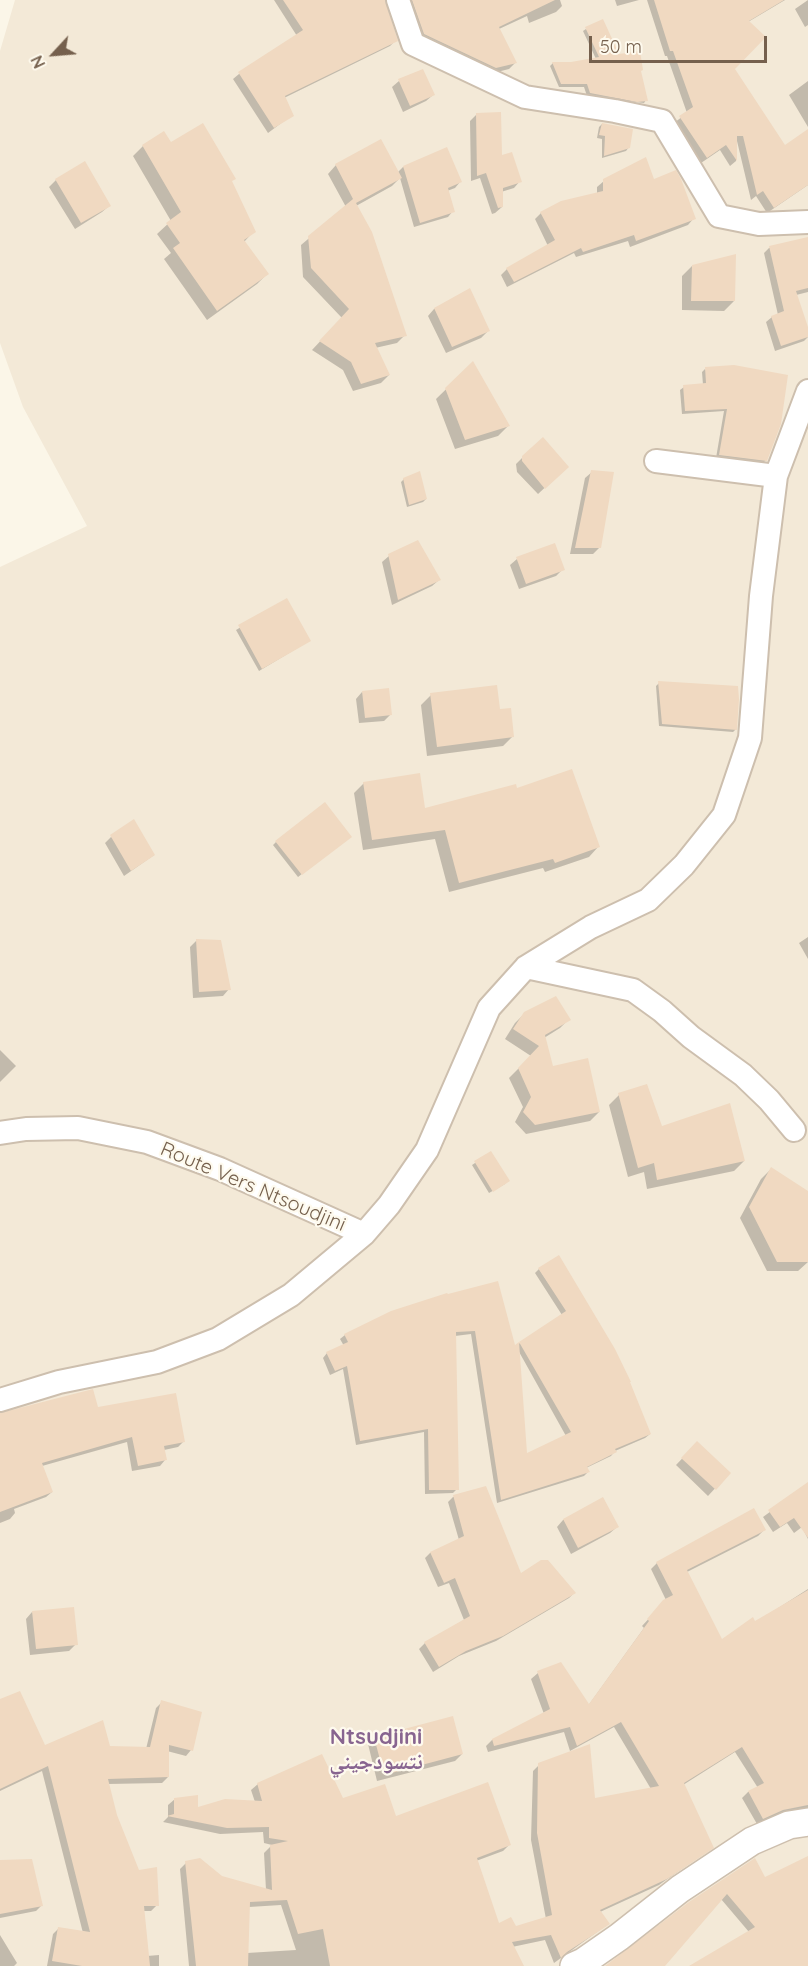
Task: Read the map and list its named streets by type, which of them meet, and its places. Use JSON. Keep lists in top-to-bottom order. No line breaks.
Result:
{"streets":{"street":["Route Vers Ntsoudjini"]},"districts":["Ntsudjini نتسودجيني"],"scale_bar":"50 m","north":"bottom left"}
